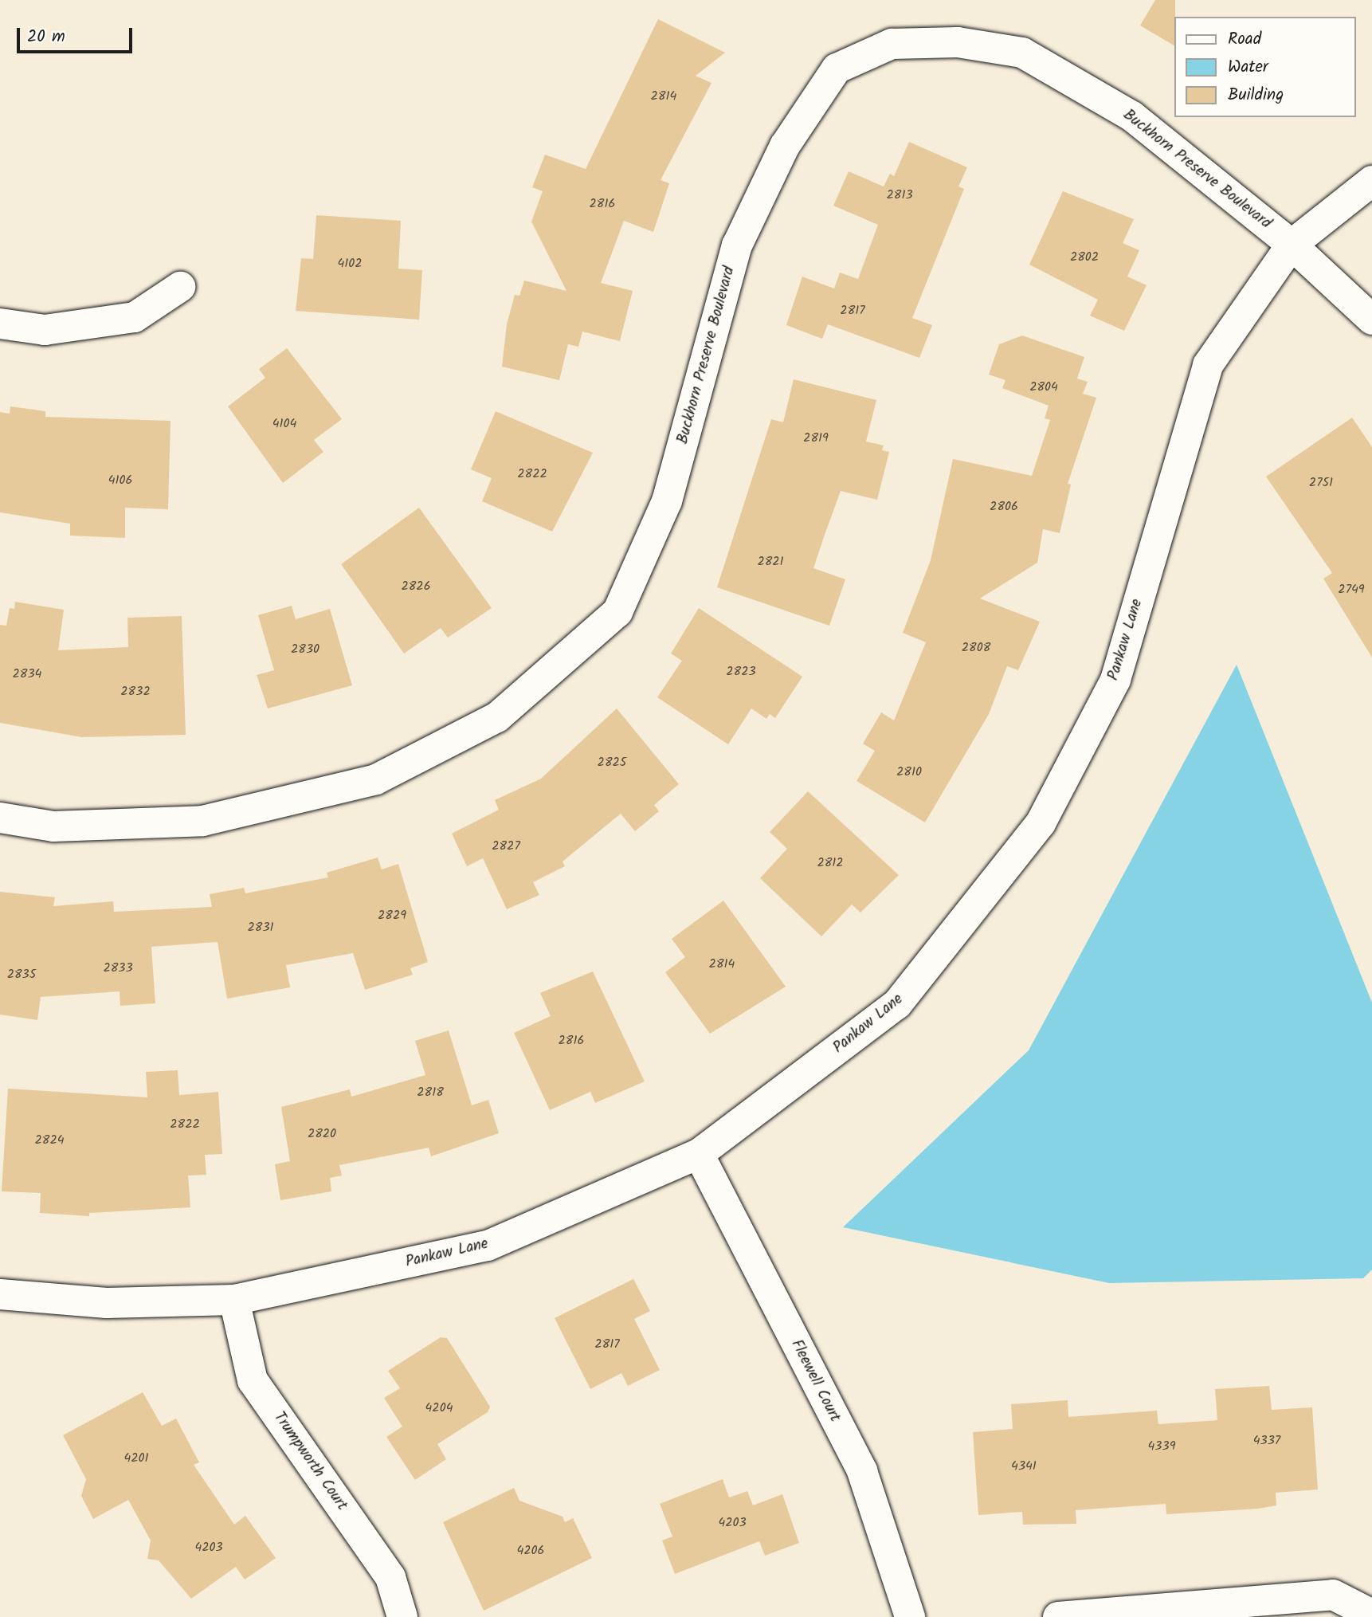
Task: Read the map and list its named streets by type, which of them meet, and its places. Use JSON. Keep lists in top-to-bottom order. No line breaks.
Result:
{"streets":{"street":["Buckhorn Preserve Boulevard","Pankaw Lane","Fleewell Court","Trumpworth Court"]},"crossings":[["Buckhorn Preserve Boulevard","Pankaw Lane"],["Pankaw Lane","Fleewell Court"],["Pankaw Lane","Trumpworth Court"]],"house_numbers":["2814","2813","2816","2802","4102","2817","2804","4104","2819","2822","4106","2751","2806","2821","2826","2749","2808","2830","2823","2834","2832","2825","2810","2827","2812","2829","2831","2814","2833","2835","2816","2818","2822","2820","2824","2817","4204","4337","4339","4201","4341","4203","4203","4206"],"legend":["Road","Water","Building"],"scale_bar":"20 m"}
